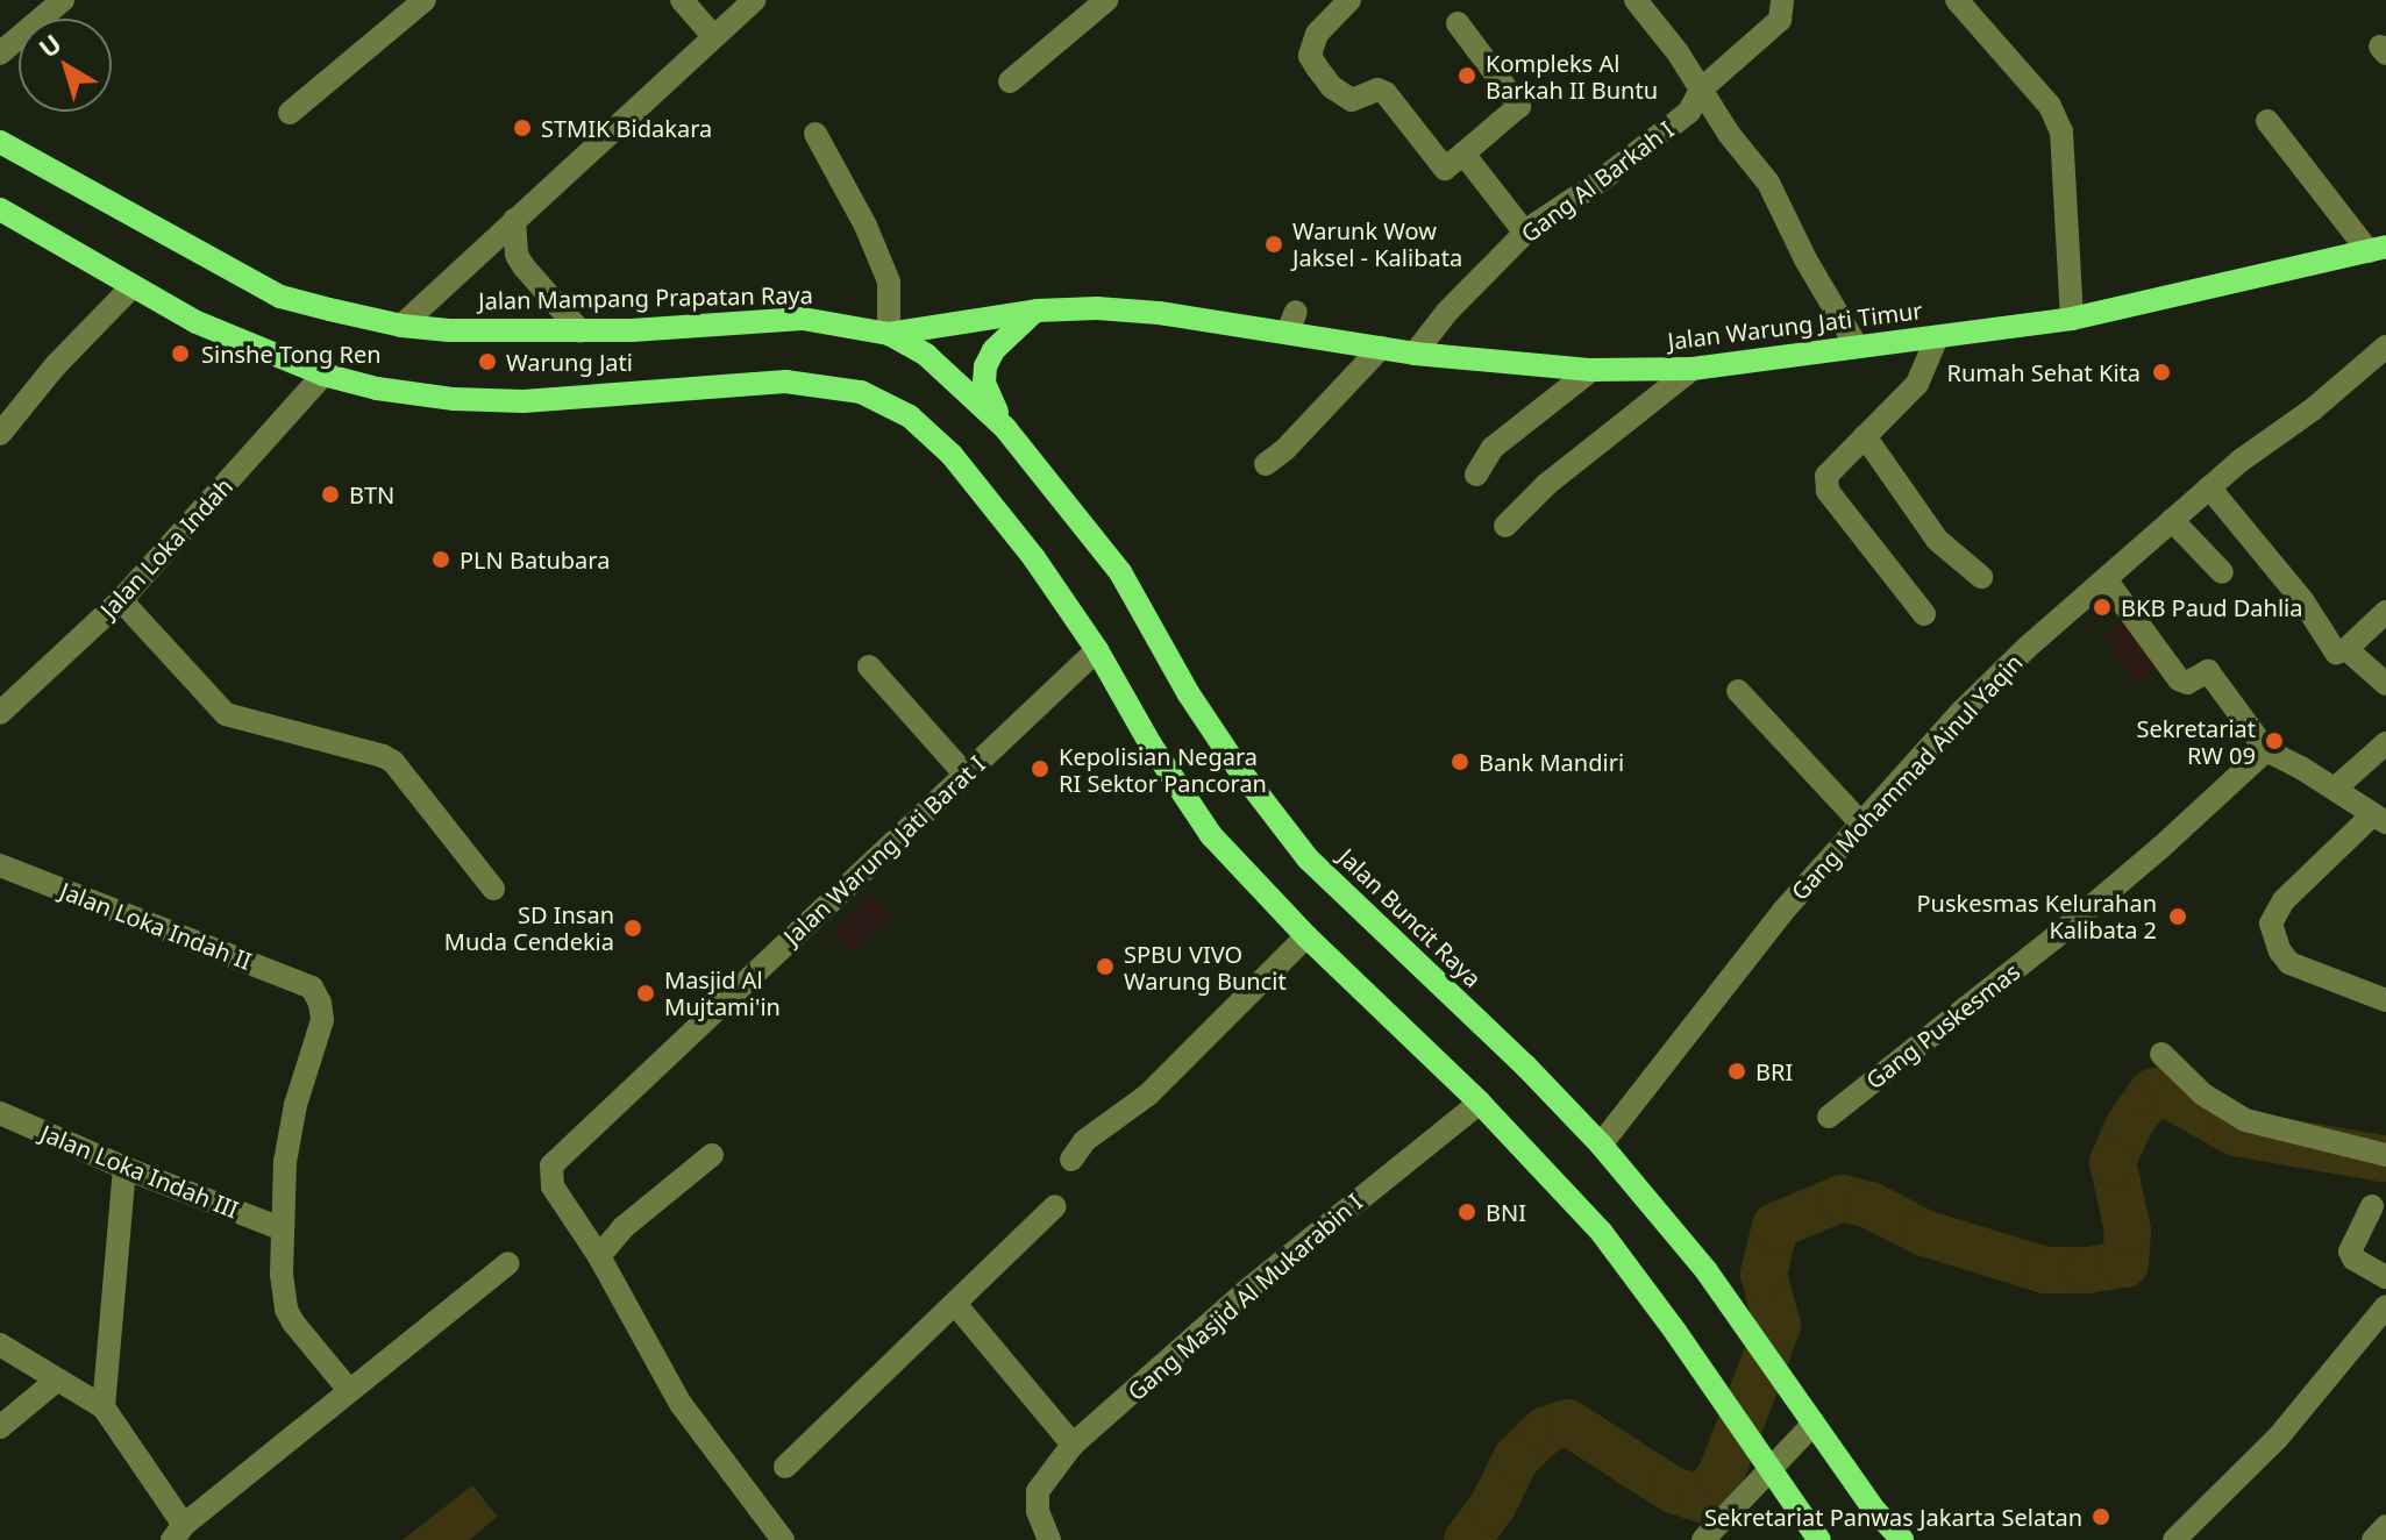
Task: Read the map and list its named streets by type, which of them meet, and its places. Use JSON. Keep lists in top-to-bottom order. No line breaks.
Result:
{"streets":{"main road":["Jalan Mampang Prapatan Raya","Jalan Warung Jati Timur","Jalan Buncit Raya"],"street":["Gang Al Barkah I","Jalan Loka Indah","Gang Mohammad Ainul Yaqin","Jalan Warung Jati Barat I","Jalan Loka Indah II","Gang Puskesmas","Jalan Loka Indah III","Gang Masjid Al Mukarabin I"]},"crossings":[["Gang Al Barkah I","Jalan Warung Jati Timur"],["Jalan Mampang Prapatan Raya","Jalan Warung Jati Timur"],["Jalan Mampang Prapatan Raya","Jalan Buncit Raya"],["Jalan Warung Jati Timur","Jalan Buncit Raya"],["Gang Mohammad Ainul Yaqin","Jalan Buncit Raya"],["Jalan Loka Indah II","Jalan Loka Indah III"]],"places":["Kompleks Al Barkah II Buntu","STMIK Bidakara","Warunk Wow Jaksel - Kalibata","Sinshe Tong Ren","Warung Jati","Rumah Sehat Kita","BTN","PLN Batubara","BKB Paud Dahlia","Sekretariat RW 09","Bank Mandiri","Kepolisian Negara RI Sektor Pancoran","Puskesmas Kelurahan Kalibata 2","SD Insan Muda Cendekia","SPBU VIVO Warung Buncit","Masjid Al Mujtami'in","BRI","BNI","Sekretariat Panwas Jakarta Selatan"],"north":"top left"}
